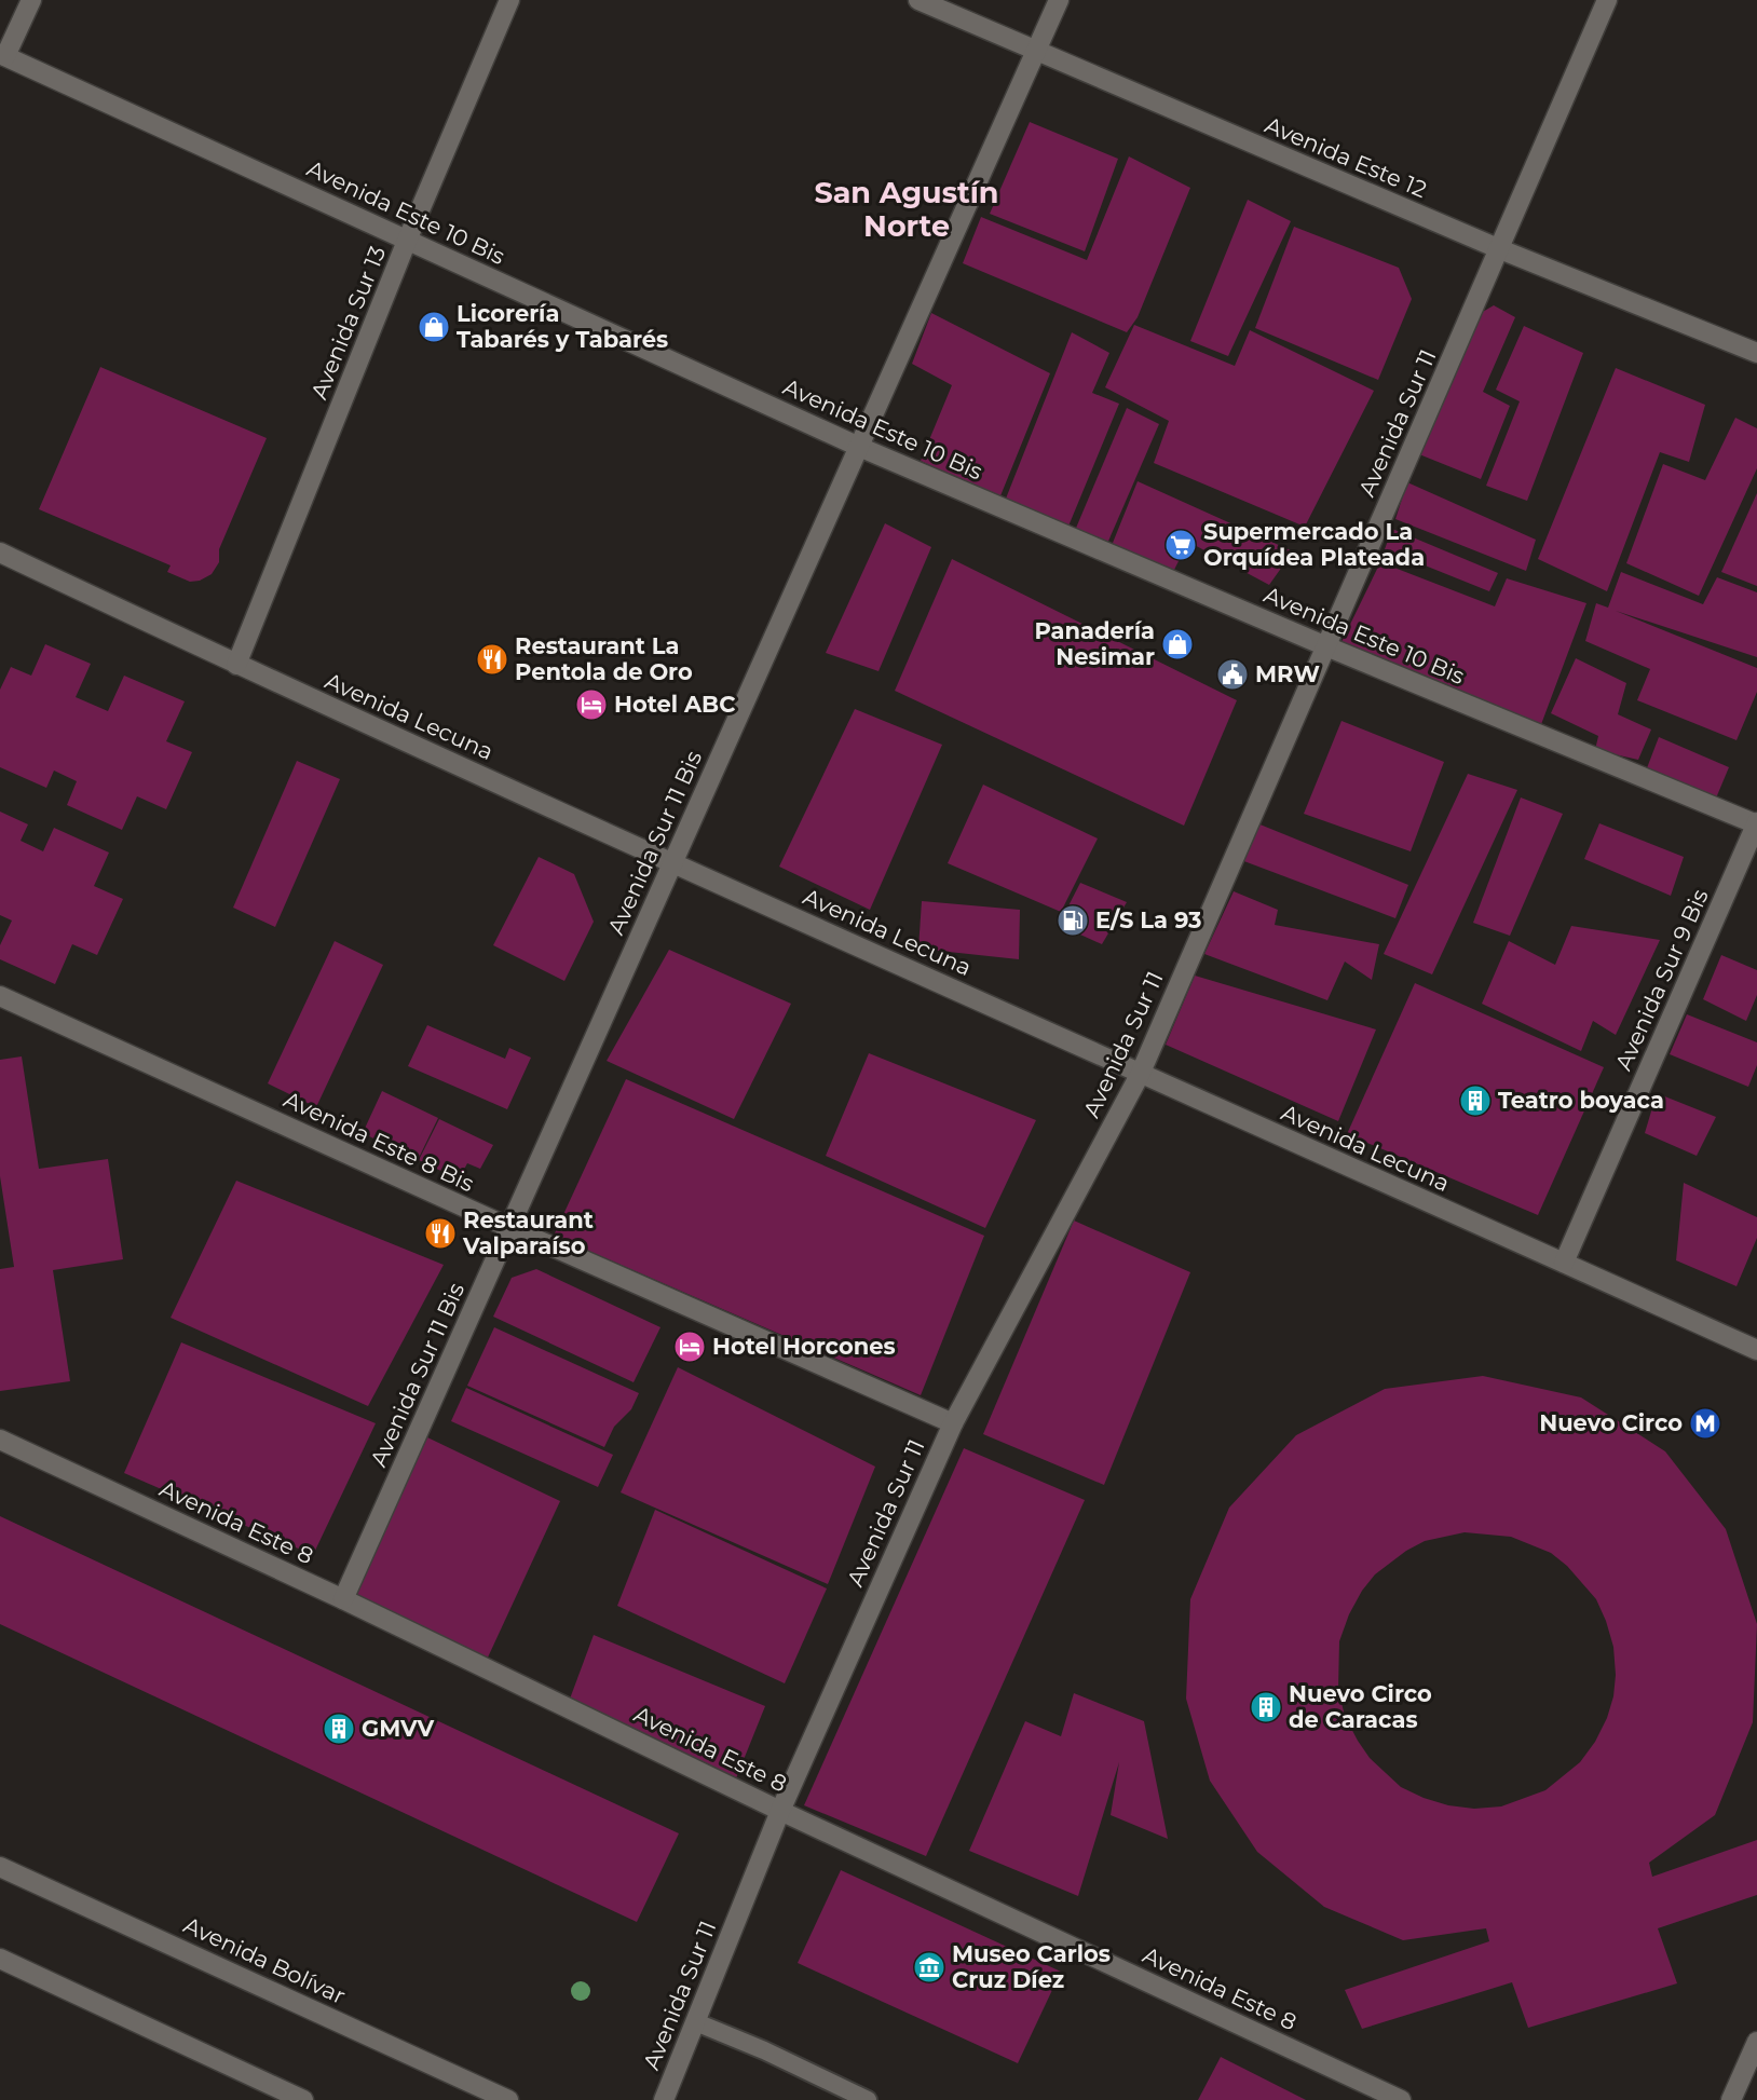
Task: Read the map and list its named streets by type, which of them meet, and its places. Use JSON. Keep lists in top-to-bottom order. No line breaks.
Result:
{"streets":{"street":["Avenida Este 12","Avenida Este 10 Bis","Avenida Sur 13","Avenida Sur 11","Avenida Lecuna","Avenida Sur 11 Bis","Avenida Sur 9 Bis","Avenida Este 8 Bis","Avenida Este 8","Avenida Bolívar"]},"crossings":[["Avenida Este 12","Avenida Sur 11"],["Avenida Este 12","Avenida Sur 11 Bis"],["Avenida Este 10 Bis","Avenida Sur 13"],["Avenida Este 10 Bis","Avenida Sur 11"],["Avenida Este 10 Bis","Avenida Sur 11 Bis"],["Avenida Este 10 Bis","Avenida Sur 9 Bis"],["Avenida Sur 13","Avenida Lecuna"],["Avenida Sur 11","Avenida Lecuna"],["Avenida Sur 11","Avenida Este 8 Bis"],["Avenida Sur 11","Avenida Este 8"],["Avenida Lecuna","Avenida Sur 11 Bis"],["Avenida Lecuna","Avenida Sur 9 Bis"],["Avenida Sur 11 Bis","Avenida Este 8 Bis"],["Avenida Sur 11 Bis","Avenida Este 8"]],"districts":["San Agustín Norte"],"places":{"shop":["Licorería Tabarés y Tabarés","Panadería Nesimar"],"supermarket":["Supermercado La Orquídea Plateada"],"restaurant":["Restaurant La Pentola de Oro","Restaurant Valparaíso"],"public building":["MRW"],"hotel":["Hotel ABC","Hotel Horcones"],"fuel station":["E/S La 93"],"building":["Teatro boyaca","Nuevo Circo de Caracas","GMVV"],"metro station":["Nuevo Circo"],"museum":["Museo Carlos Cruz Díez"]}}
